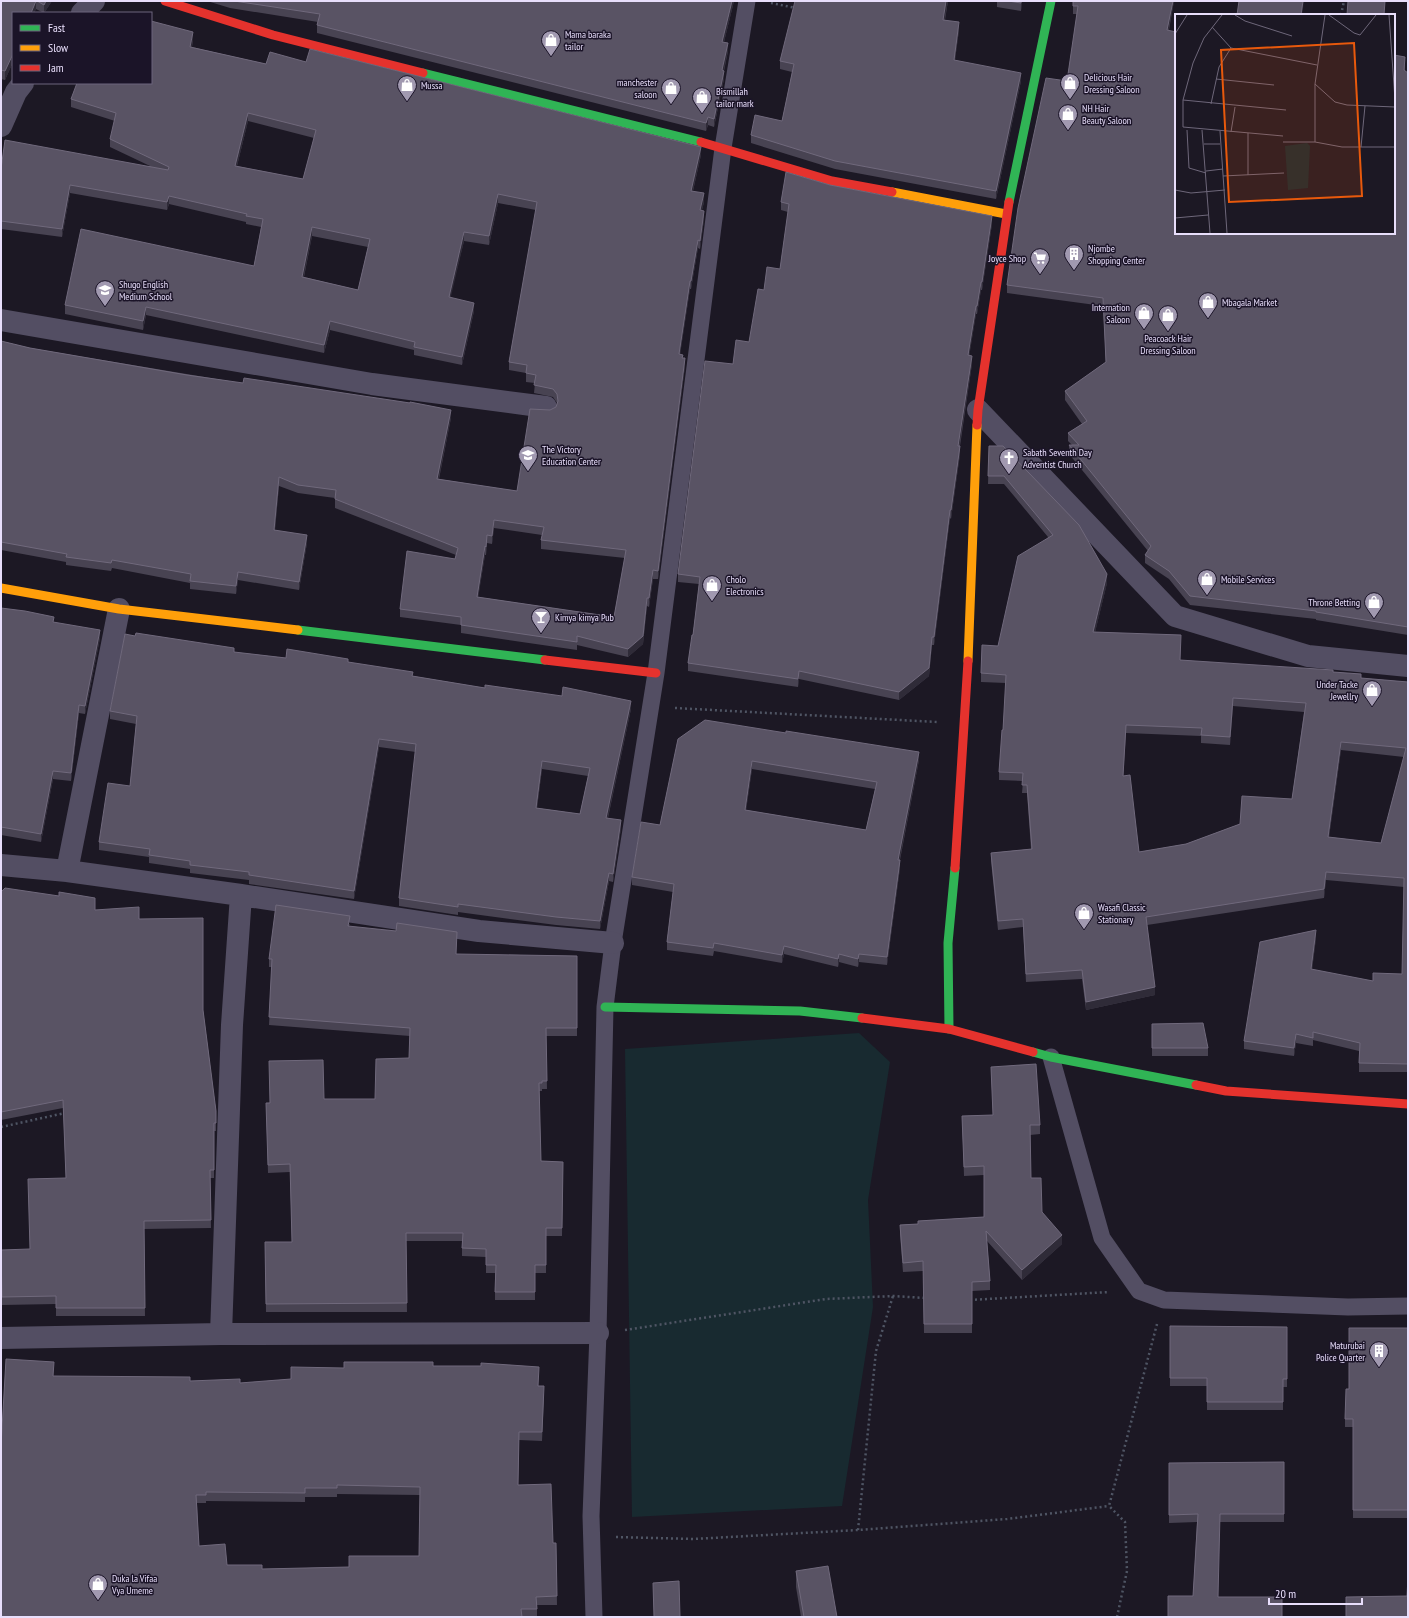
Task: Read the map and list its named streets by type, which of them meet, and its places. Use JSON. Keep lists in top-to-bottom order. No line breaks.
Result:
{"places":{"shop":["Mama baraka tailor","Delicious Hair Dressing Saloon","Mussa","manchester saloon","Bismillah tailor mark","NH Hair Beauty Saloon","Mbagala Market","Internation Saloon","Peacoack Hair Dressing Saloon","Mobile Services","Cholo Electronics","Throne Betting","Under Tacke Jewellry","Wasafi Classic Stationary","Duka la Vifaa Vya Umeme"],"building":["Njombe Shopping Center","Maturubai Police Quarter"],"supermarket":["Joyce Shop"],"school or university":["Shugo English Medium School","The Victory Education Center"],"church":["Sabath Seventh Day Adventist Church"],"bar":["Kimya kimya Pub"]},"legend":["Fast","Slow","Jam"],"scale_bar":"20 m"}
